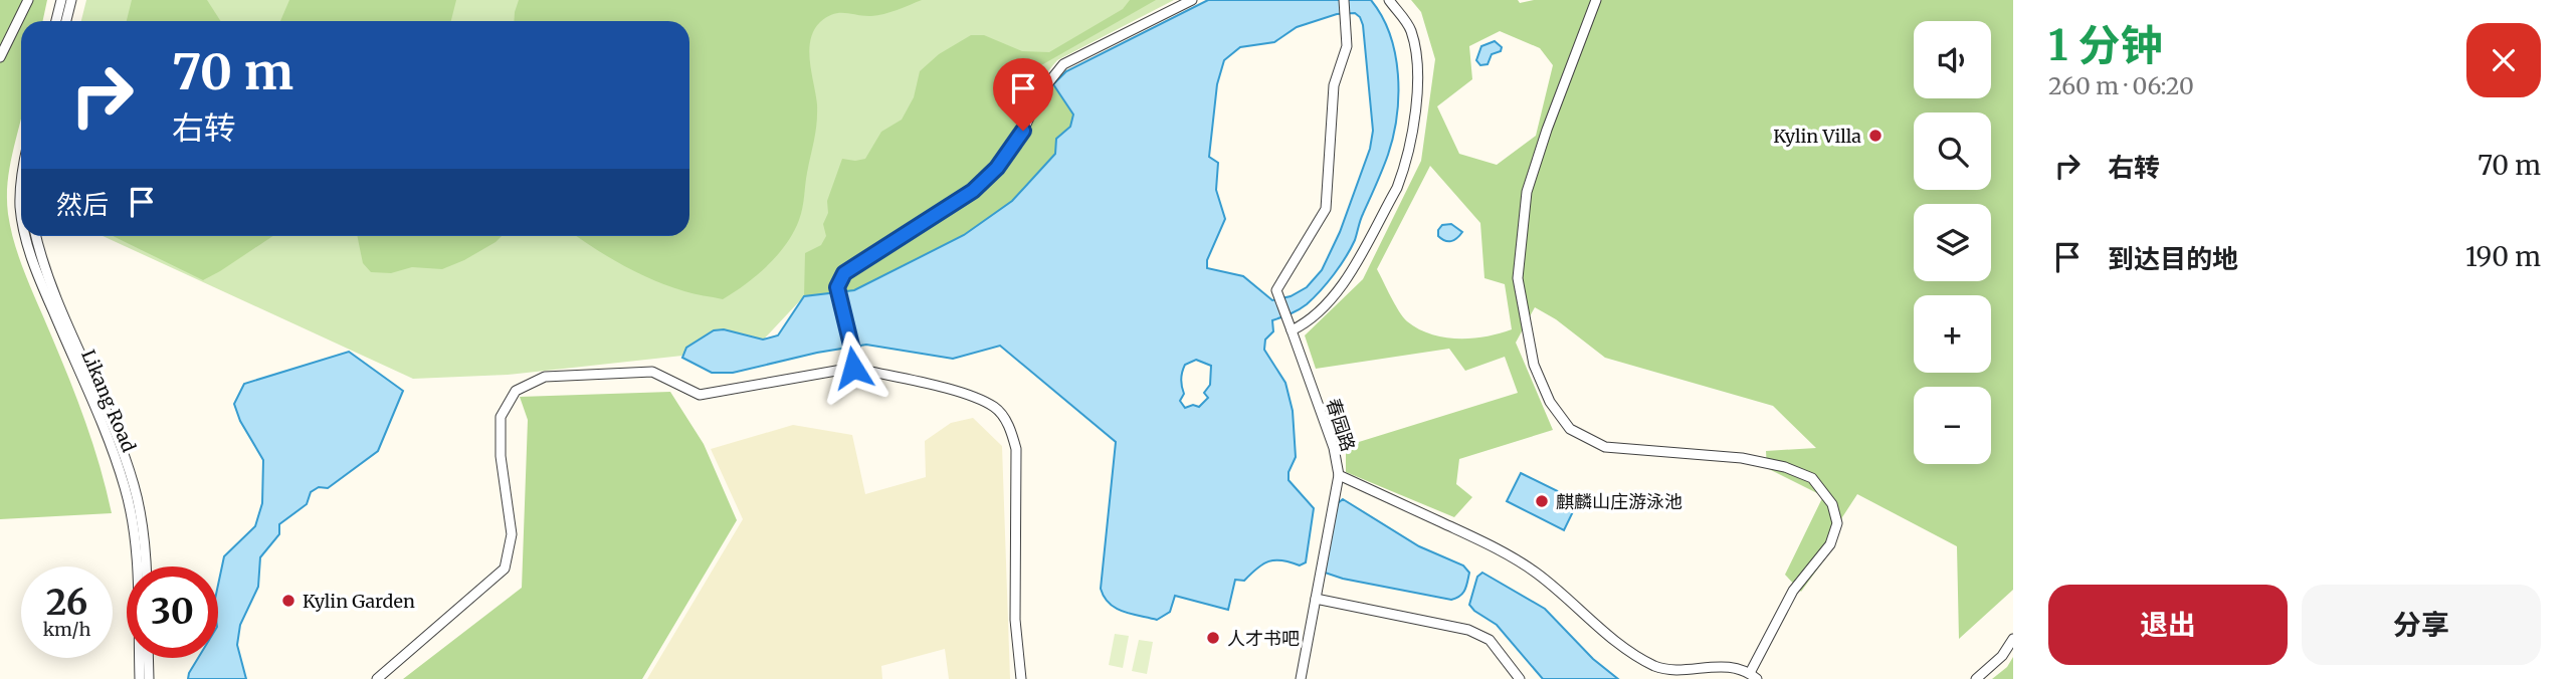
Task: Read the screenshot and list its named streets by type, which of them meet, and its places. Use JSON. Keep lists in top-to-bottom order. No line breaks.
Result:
{"streets":{"street":["Likang Road","春园路"]},"places":["Kylin Villa","麒麟山庄游泳池","Kylin Garden","人才书吧"],"page":{"heading":["1 分钟","260 m · 06:20"],"map_buttons":["+","−"],"turn":["70 m","右转"],"list":[{"name":"右转","value":"70 m"},{"name":"到达目的地","value":"190 m"}],"then":"然后","speed":"26 km/h","limit":"30","buttons":["退出","分享"]}}
